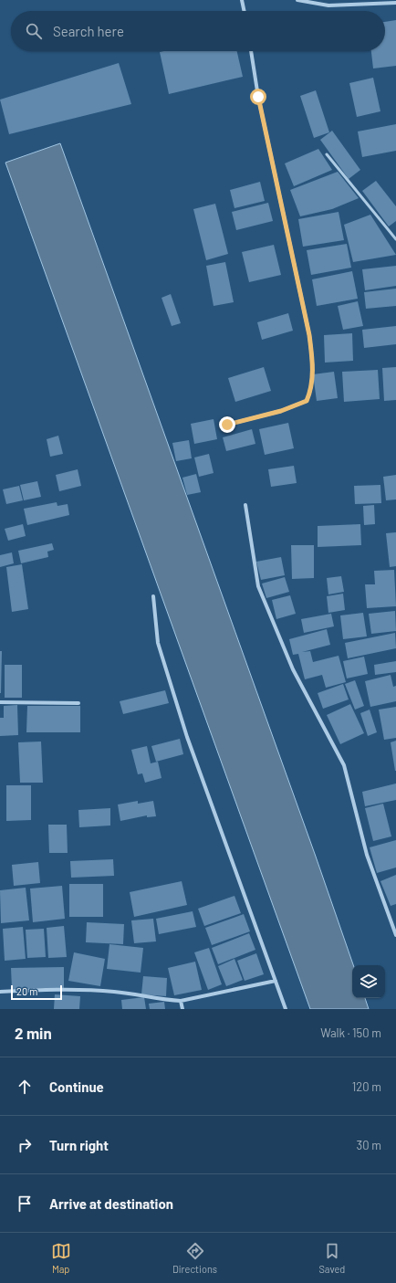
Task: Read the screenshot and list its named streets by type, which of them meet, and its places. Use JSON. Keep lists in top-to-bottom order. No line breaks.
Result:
{"scale_bar":"20 m","page":{"search":"Search here","scale":"20 m","heading":["2 min","Walk · 150 m"],"list":[["Continue","120 m"],["Turn right","30 m"],"Arrive at destination"],"nav":["Map","Directions","Saved"]}}
